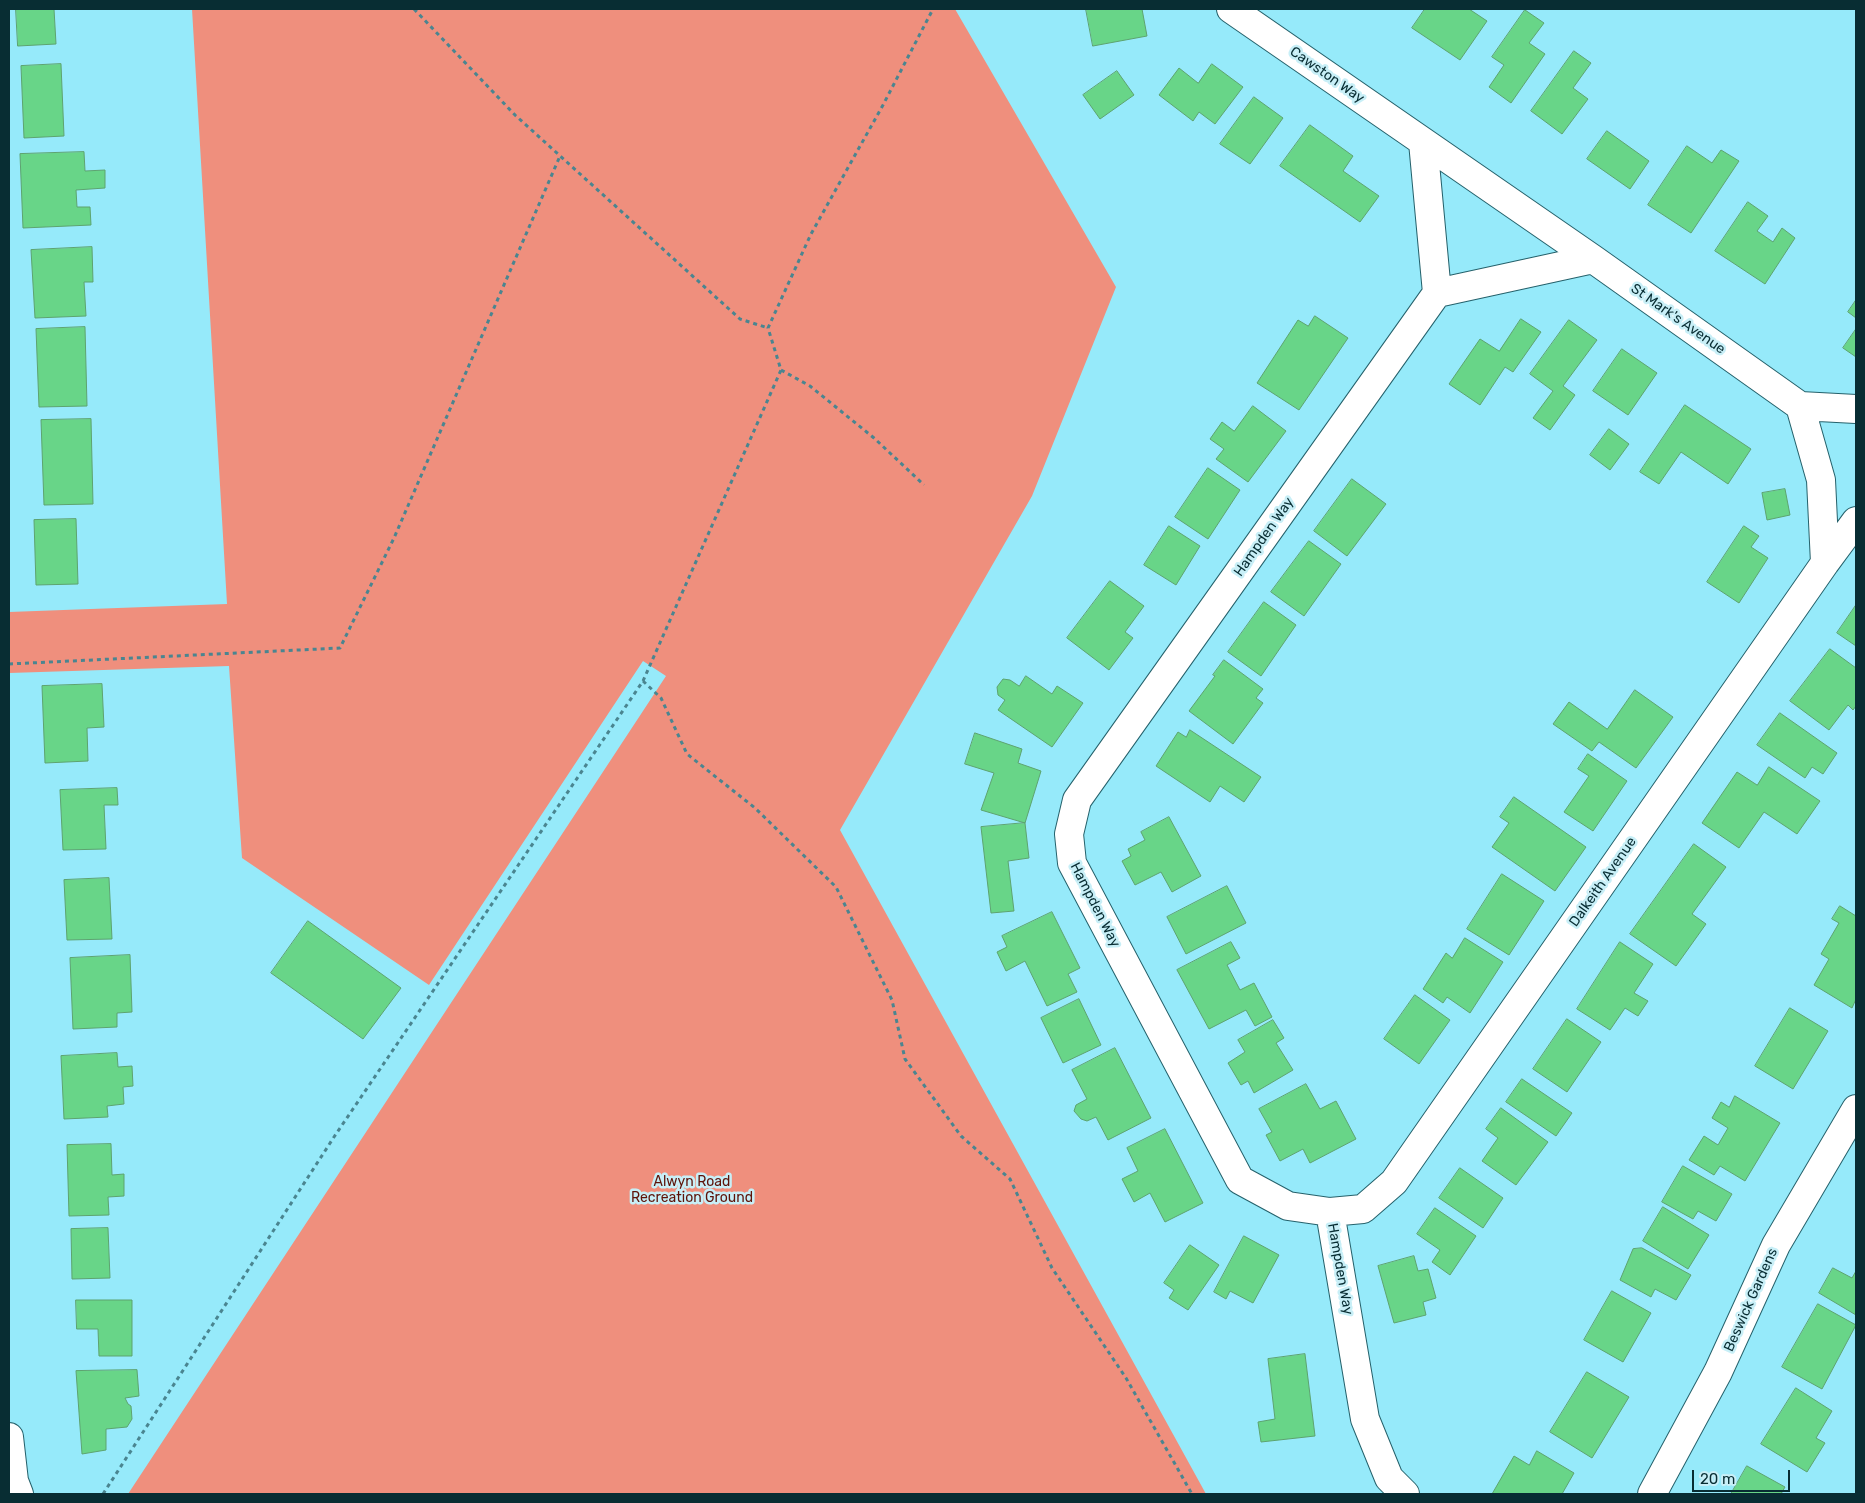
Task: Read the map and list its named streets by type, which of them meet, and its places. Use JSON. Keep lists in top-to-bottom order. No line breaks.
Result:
{"streets":{"street":["Cawston Way","St Mark's Avenue","Hampden Way","Dalkeith Avenue","Beswick Gardens"]},"crossings":[["Cawston Way","St Mark's Avenue"],["Hampden Way","Dalkeith Avenue"]],"parks":["Alwyn Road Recreation Ground"],"scale_bar":"20 m"}
